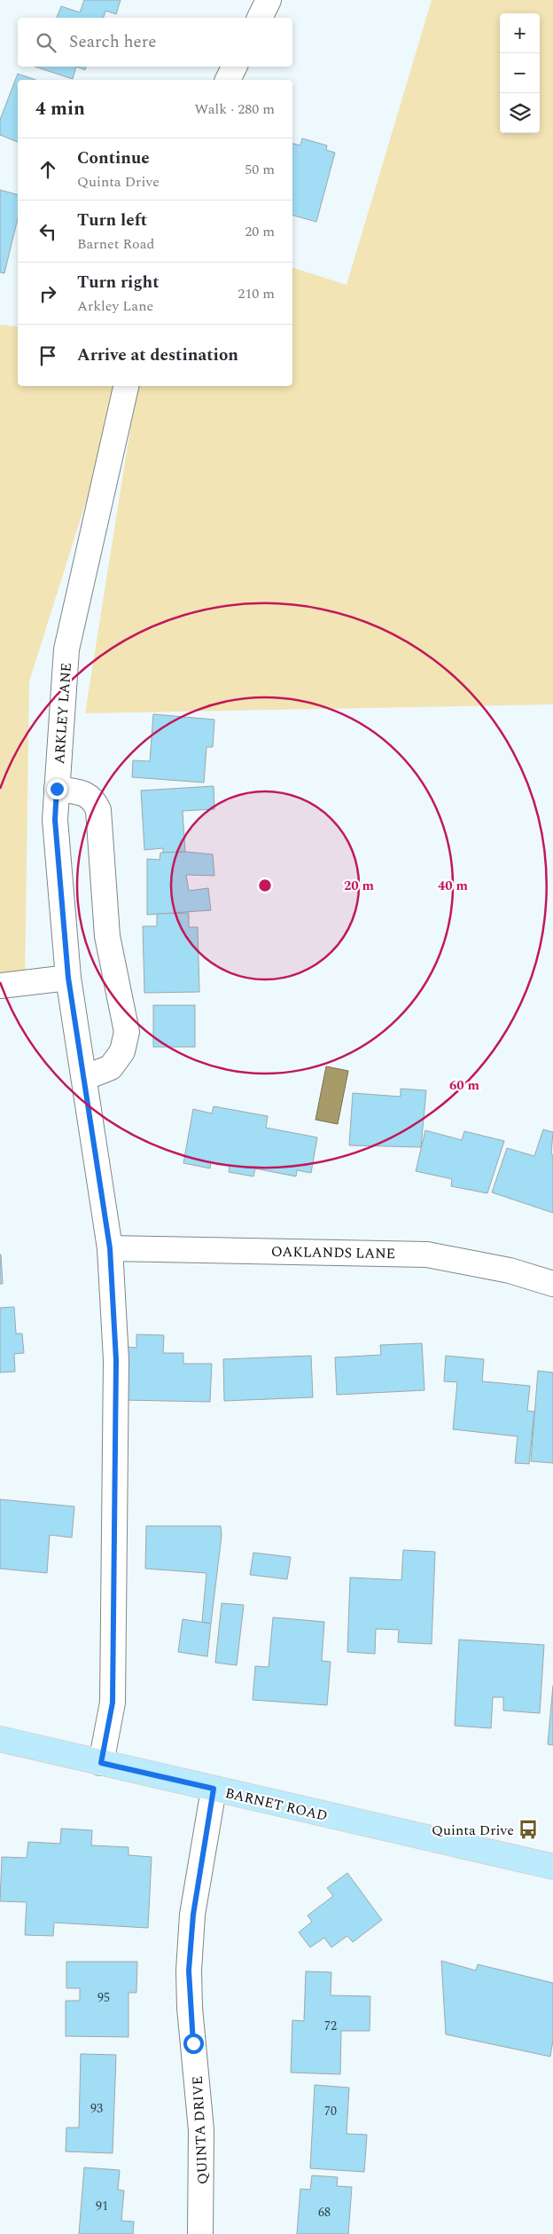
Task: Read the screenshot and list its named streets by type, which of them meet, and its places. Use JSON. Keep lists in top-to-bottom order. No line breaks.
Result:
{"streets":{"main road":["BARNET ROAD"],"street":["ARKLEY LANE","OAKLANDS LANE","QUINTA DRIVE"]},"crossings":[["ARKLEY LANE","OAKLANDS LANE"],["ARKLEY LANE","BARNET ROAD"],["BARNET ROAD","QUINTA DRIVE"]],"places":{"bus stop":["Quinta Drive"]},"house_numbers":["95","72","93","70","91","68"],"page":{"map_buttons":["+","−"],"search":"Search here","heading":["4 min","Walk · 280 m"],"list":[["Continue","Quinta Drive","50 m"],["Turn left","Barnet Road","20 m"],["Turn right","Arkley Lane","210 m"],"Arrive at destination"]},"rings":["20 m","40 m","60 m"]}
